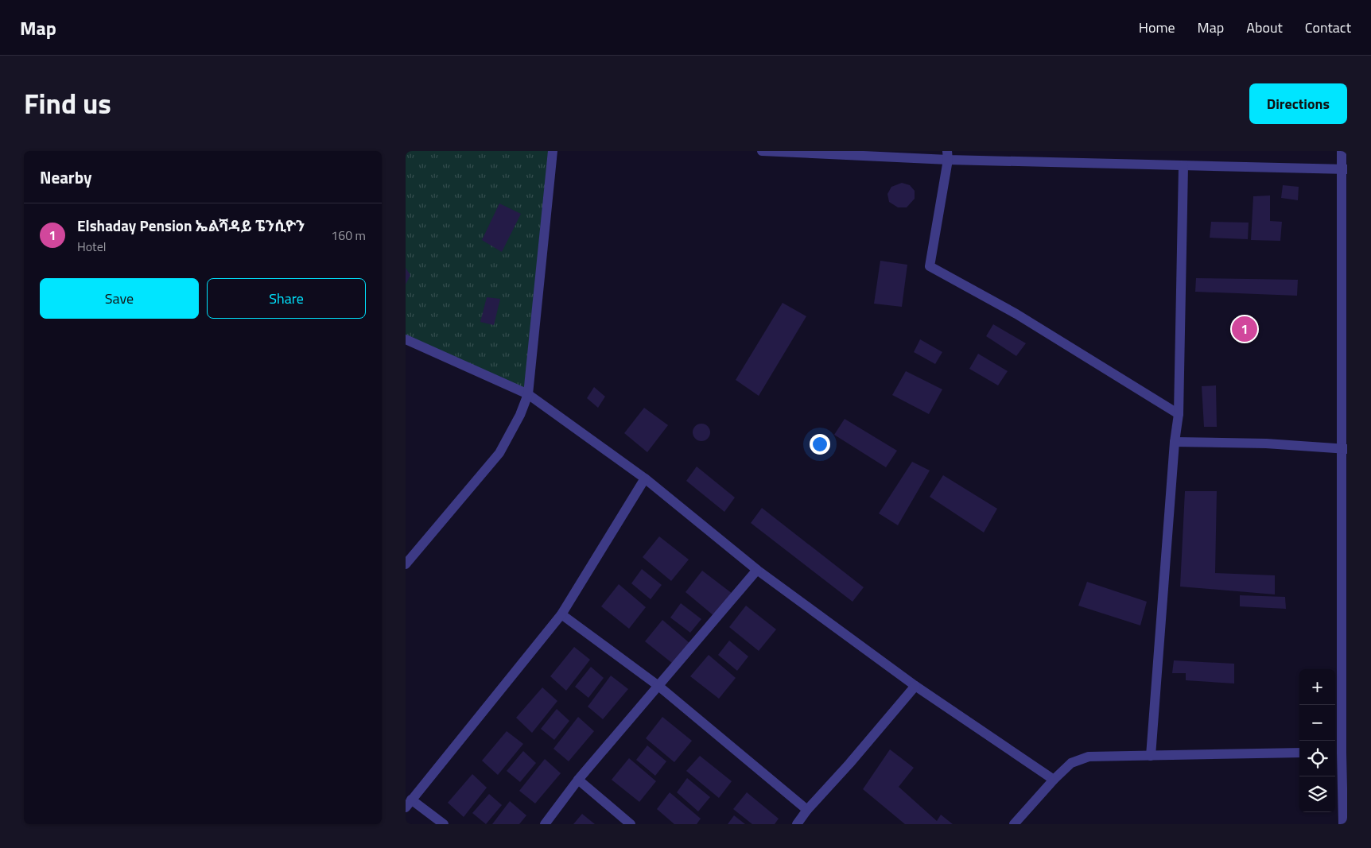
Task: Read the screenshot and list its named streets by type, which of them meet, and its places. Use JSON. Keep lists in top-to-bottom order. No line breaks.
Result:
{"page":{"header":"Map","nav":["Home","Map","About","Contact"],"title":"Find us","buttons":["Directions",["Save","Share"]],"heading":"Nearby","list":[{"mark":"1","name":"Elshaday Pension ኤልሻዳይ ፔንሲዮን","note":"Hotel","value":"160 m"}],"pins":"1","map_buttons":["+","−"]}}
